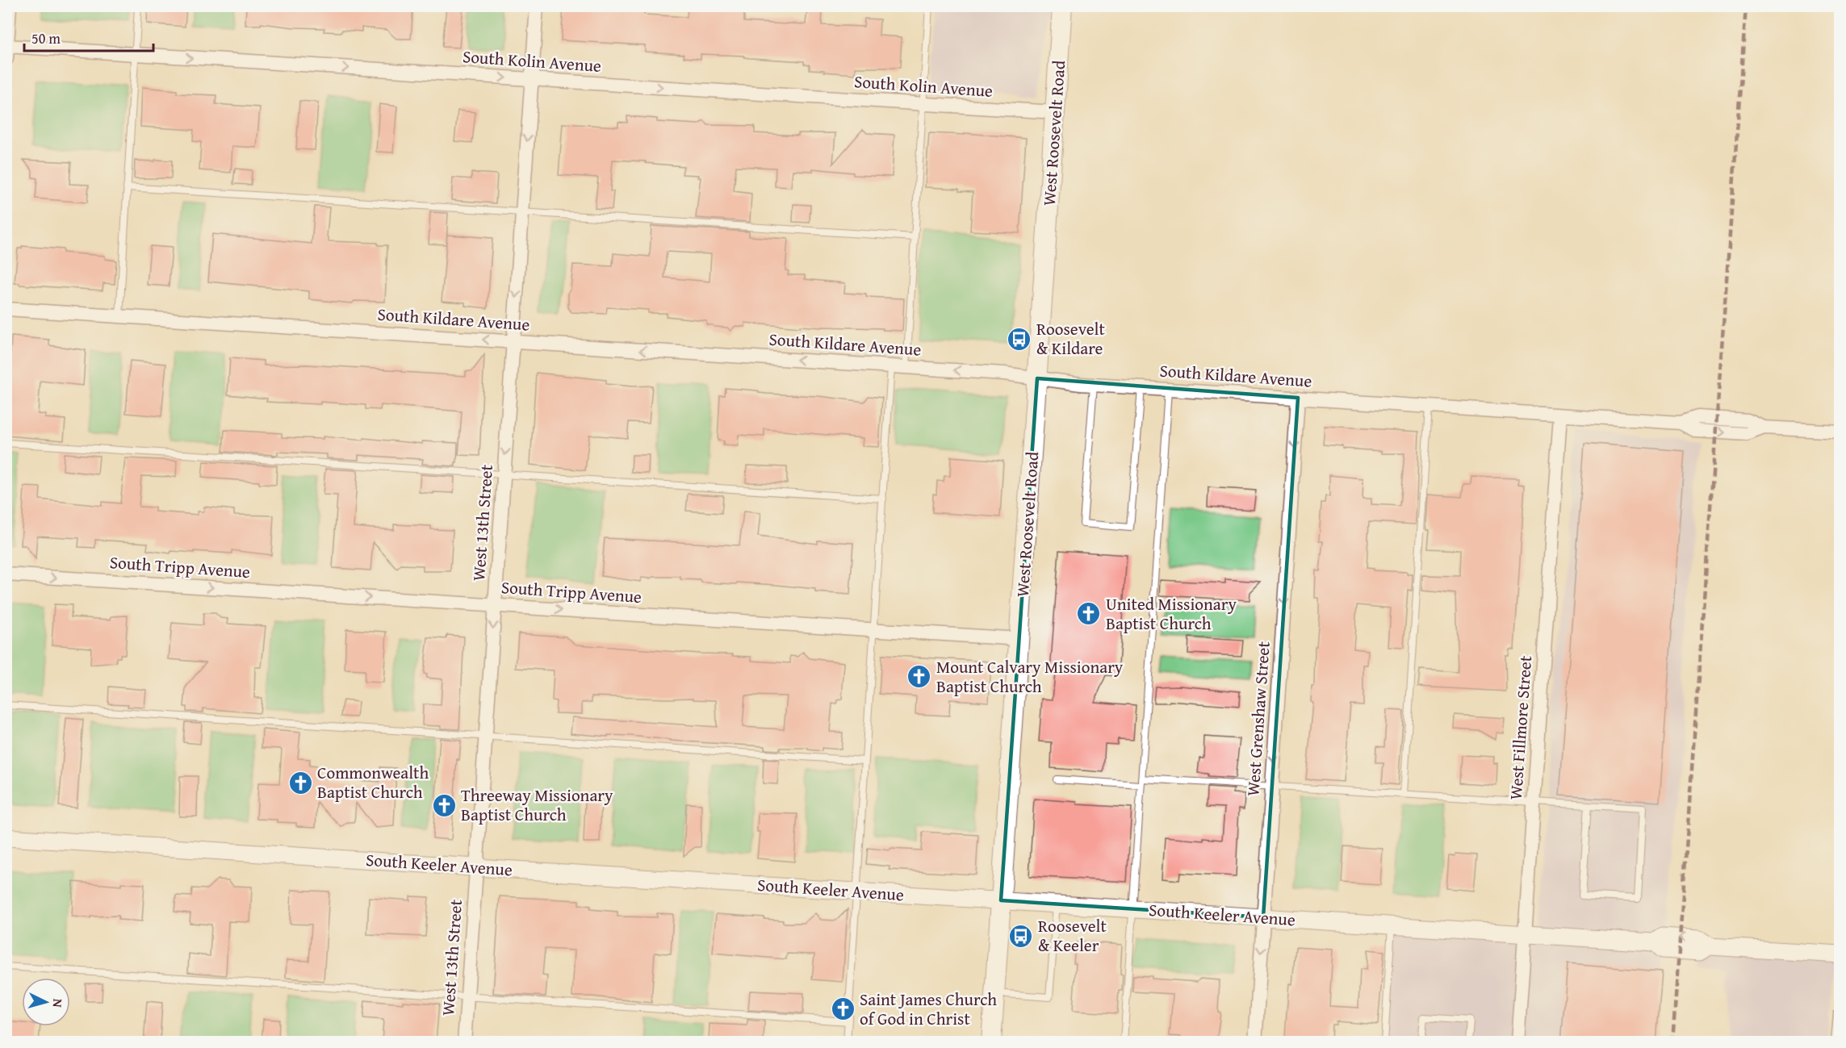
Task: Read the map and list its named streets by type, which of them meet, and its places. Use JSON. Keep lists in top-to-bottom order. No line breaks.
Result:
{"streets":{"main road":["West Roosevelt Road"],"street":["South Kolin Avenue","South Kildare Avenue","West 13th Street","South Tripp Avenue","West Grenshaw Street","West Fillmore Street","South Keeler Avenue"]},"crossings":[["South Kolin Avenue","West Roosevelt Road"],["South Kolin Avenue","West 13th Street"],["West Roosevelt Road","South Kildare Avenue"],["West Roosevelt Road","South Tripp Avenue"],["West Roosevelt Road","South Keeler Avenue"],["South Kildare Avenue","West 13th Street"],["South Kildare Avenue","West Grenshaw Street"],["South Kildare Avenue","West Fillmore Street"],["West 13th Street","South Tripp Avenue"],["West 13th Street","South Keeler Avenue"],["West Grenshaw Street","South Keeler Avenue"],["West Fillmore Street","South Keeler Avenue"]],"one_way":["South Kolin Avenue","South Kildare Avenue","West 13th Street","South Tripp Avenue","West Grenshaw Street"],"places":{"bus stop":["Roosevelt & Kildare","Roosevelt & Keeler"],"church":["United Missionary Baptist Church","Mount Calvary Missionary Baptist Church","Commonwealth Baptist Church","Threeway Missionary Baptist Church","Saint James Church of God in Christ"]},"scale_bar":"50 m","north":"right"}
